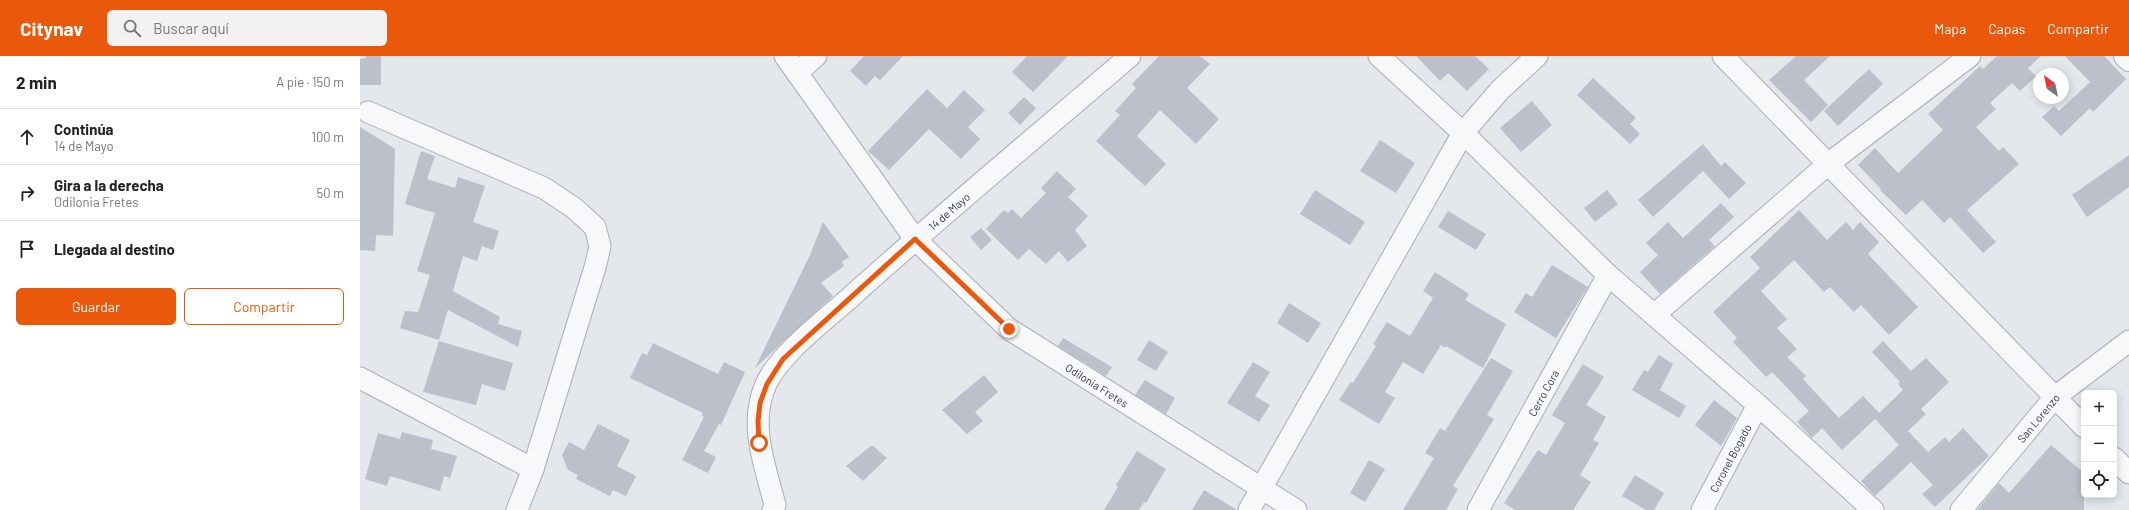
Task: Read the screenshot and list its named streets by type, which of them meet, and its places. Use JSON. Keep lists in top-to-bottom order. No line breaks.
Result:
{"streets":{"street":["14 de Mayo","Odilonia Fretes","Cerro Cora","San Lorenzo","Coronel Bogado"]},"crossings":[["14 de Mayo","Odilonia Fretes"]],"north":"top left","page":{"header":"Citynav","search":"Buscar aquí","nav":["Mapa","Capas","Compartir"],"heading":["2 min","A pie · 150 m"],"list":[["Continúa","14 de Mayo","100 m"],["Gira a la derecha","Odilonia Fretes","50 m"],"Llegada al destino"],"buttons":["Guardar","Compartir"],"map_buttons":["+","−"]}}
